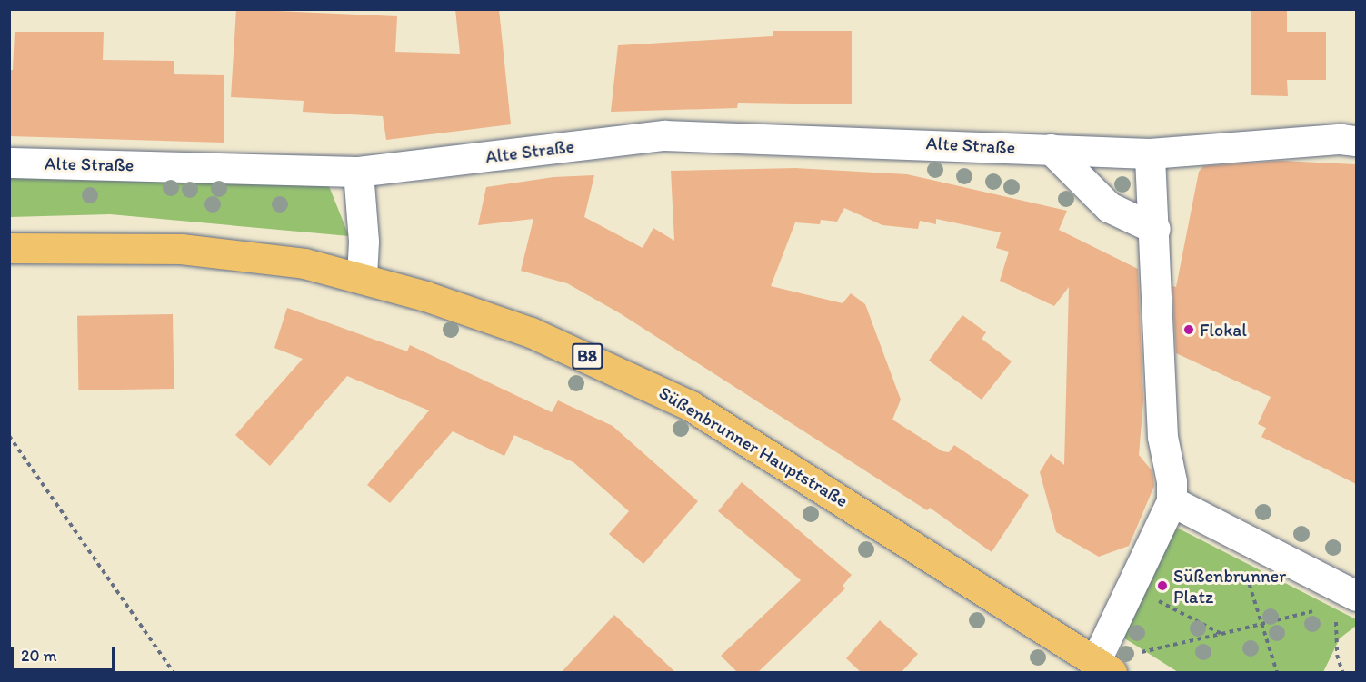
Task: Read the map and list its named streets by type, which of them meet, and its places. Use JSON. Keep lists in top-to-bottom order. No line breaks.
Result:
{"streets":{"main road":["B8","Süßenbrunner Hauptstraße"],"street":["Alte Straße"]},"places":["Flokal","Süßenbrunner Platz"],"scale_bar":"20 m"}
